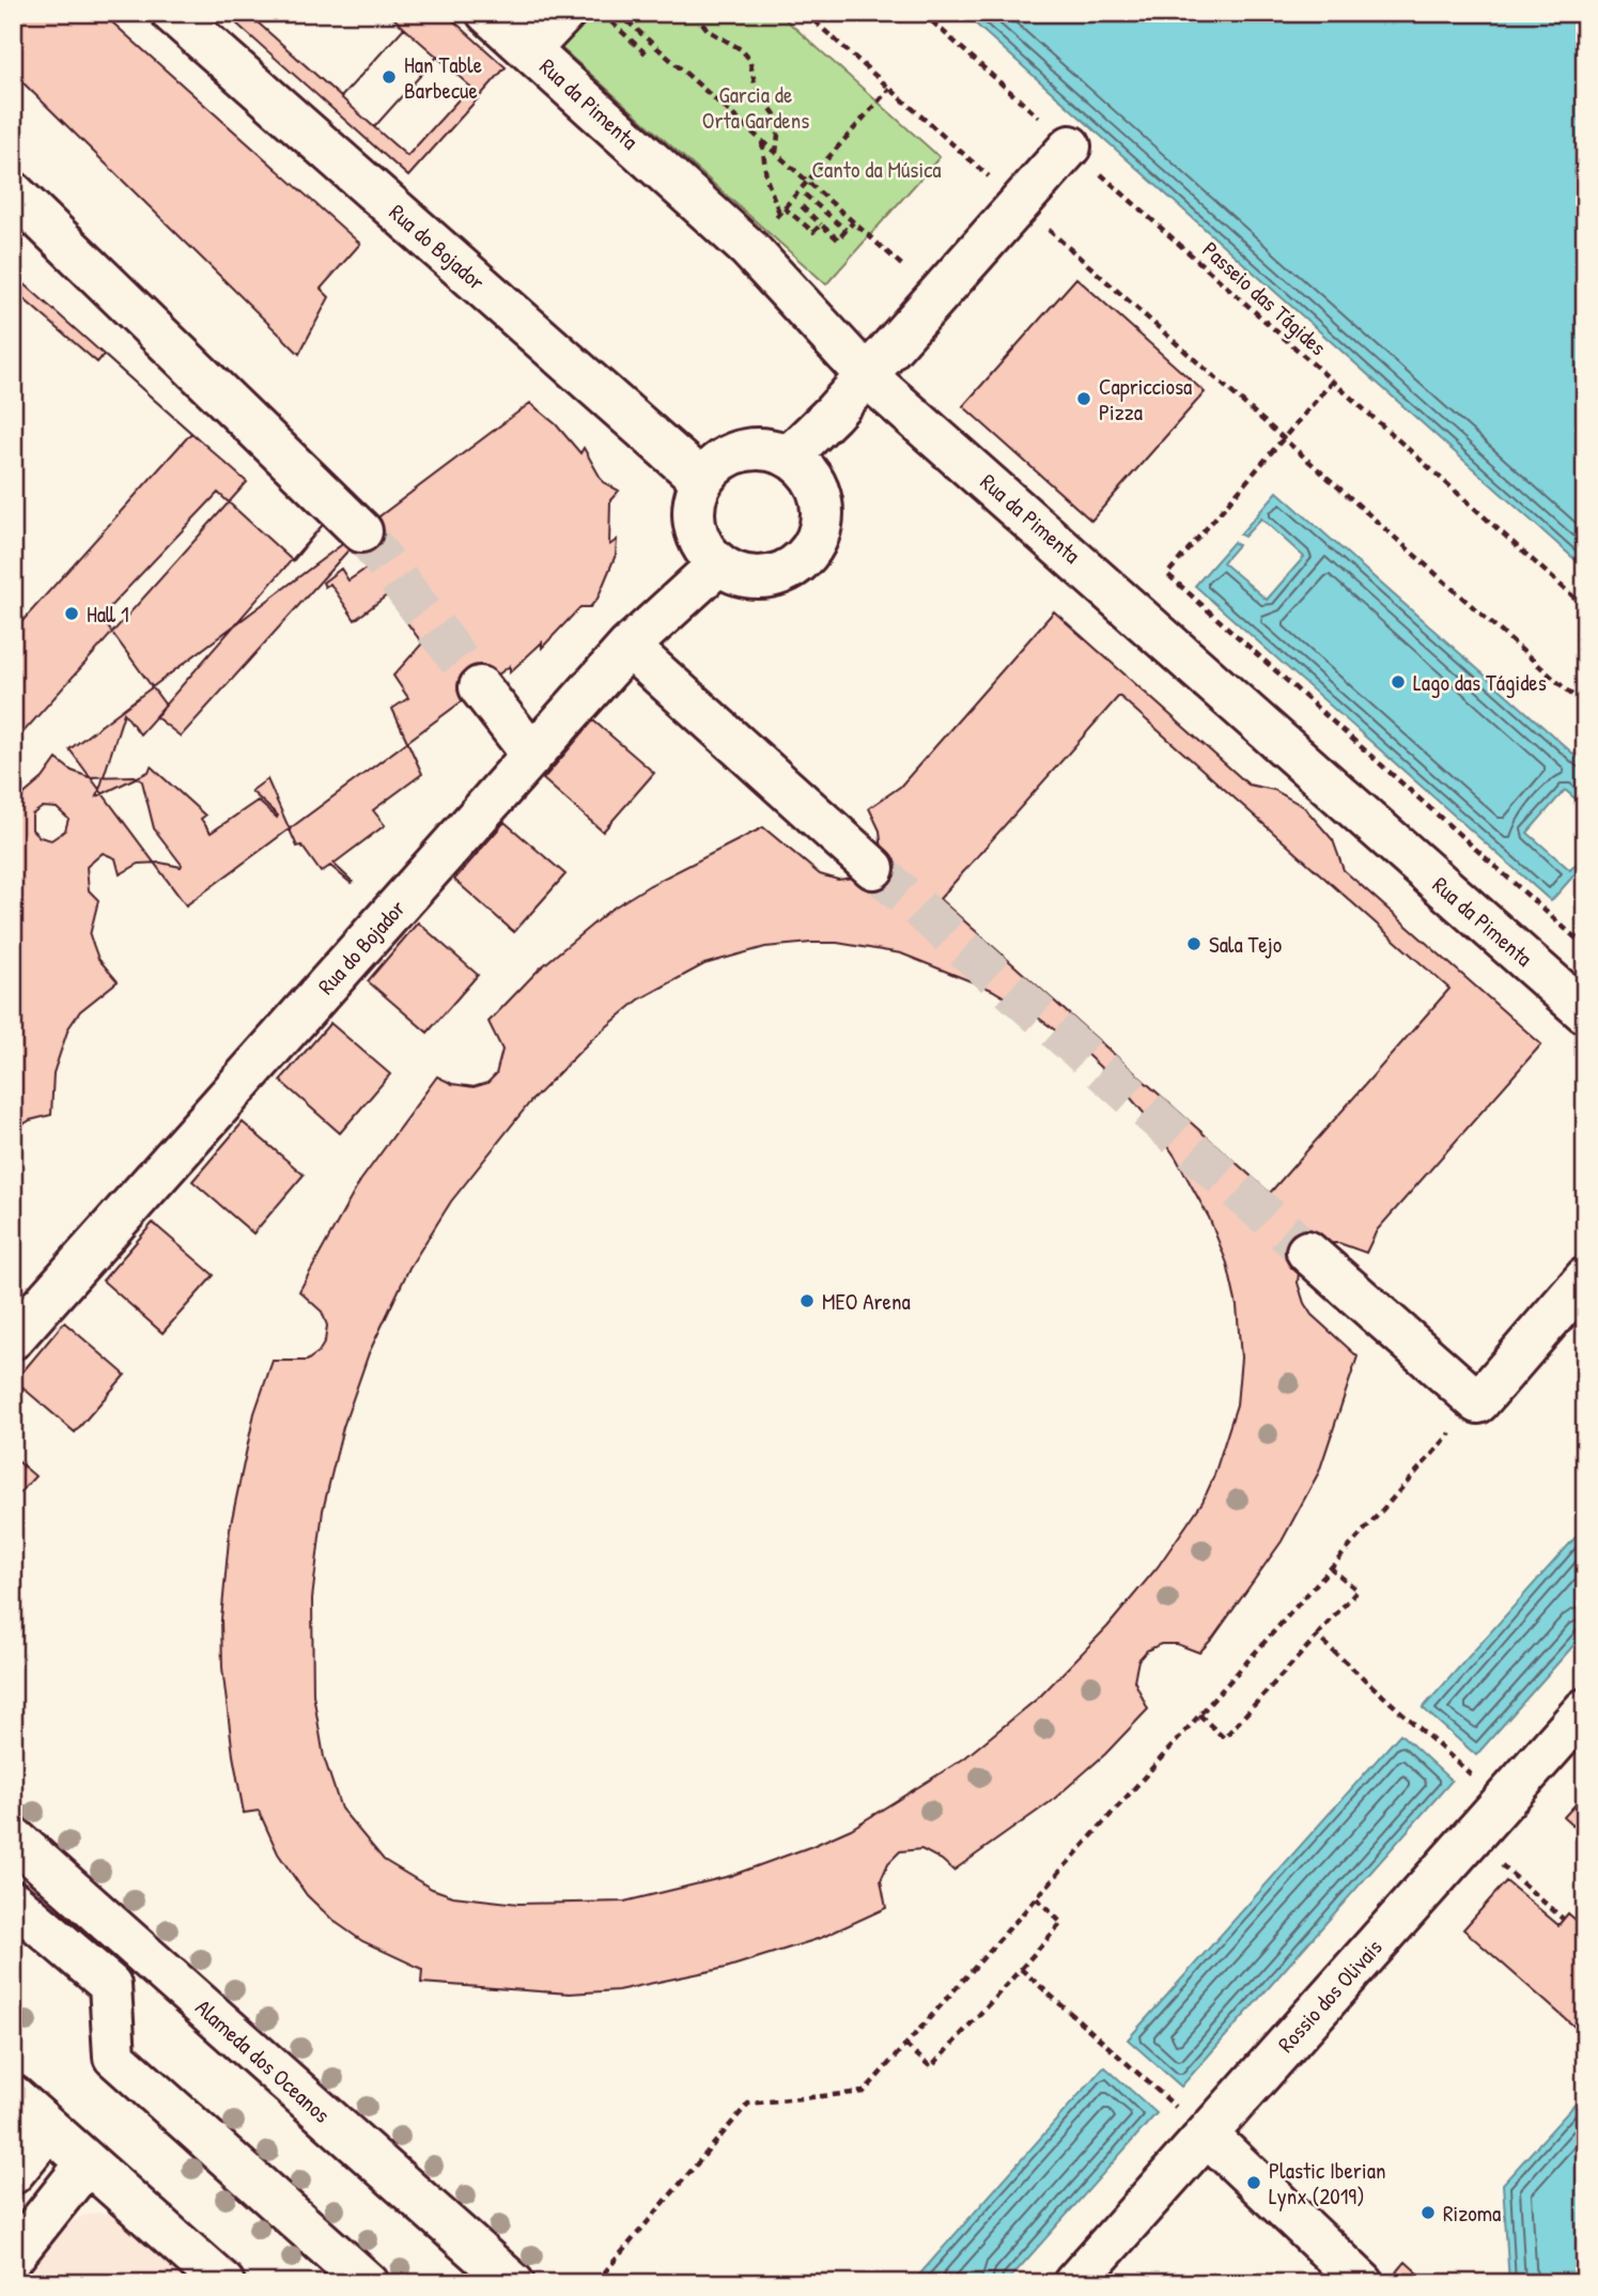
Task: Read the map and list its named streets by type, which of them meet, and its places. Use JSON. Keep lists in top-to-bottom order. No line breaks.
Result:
{"streets":{"street":["Rua da Pimenta","Rua do Bojador","Rossio dos Olivais","Alameda dos Oceanos"],"path":["Passeio das Tágides"]},"parks":["Garcia de Orta Gardens","Canto da Música"],"places":["Han Table Barbecue","Capricciosa Pizza","Hall 1","Lago das Tágides","Sala Tejo","MEO Arena","Plastic Iberian Lynx (2019)","Rizoma"]}
